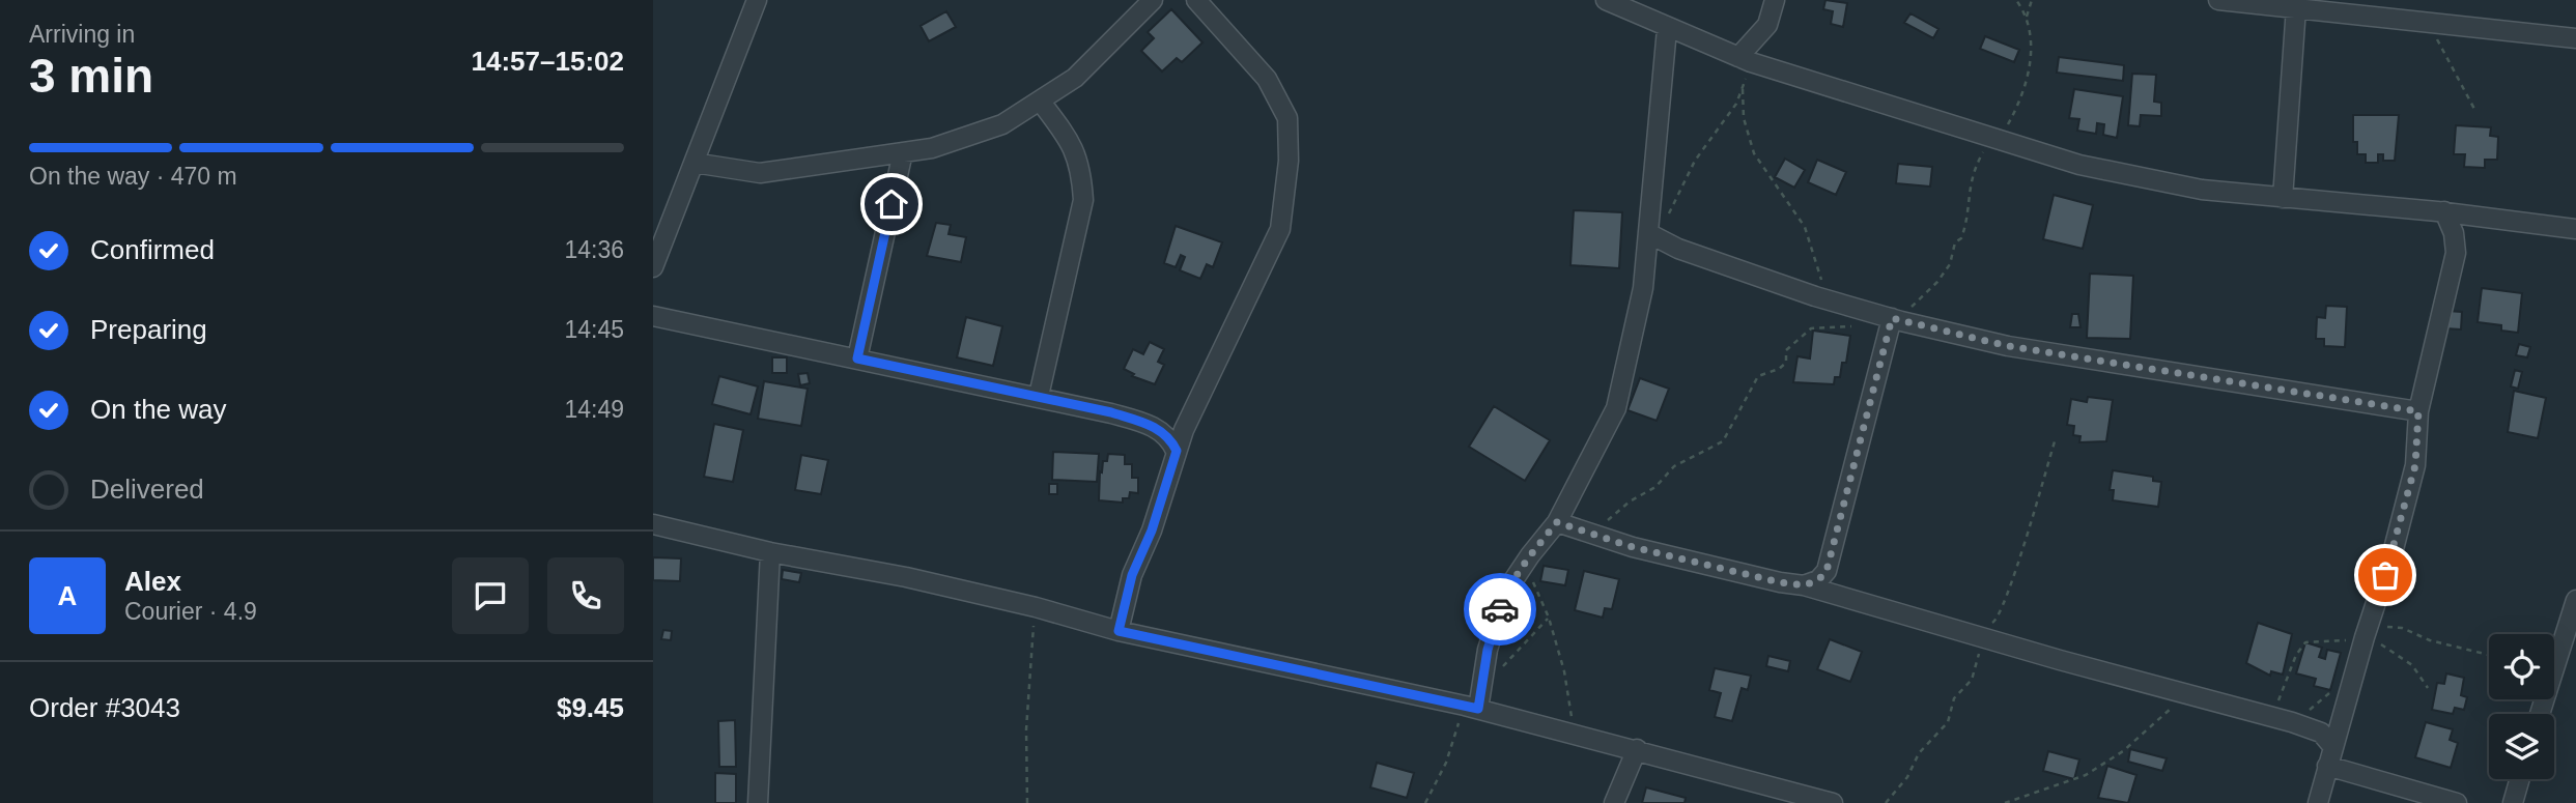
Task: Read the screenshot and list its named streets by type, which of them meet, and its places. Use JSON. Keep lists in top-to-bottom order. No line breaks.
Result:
{"page":{"heading":["3 min","Arriving in","14:57–15:02"],"panel":["Alex","Courier · 4.9","Order #3043","$9.45"],"bar":"On the way · 470 m","list":[["Confirmed","14:36"],["Preparing","14:45"],["On the way","14:49"],"Delivered"],"round":"A"}}
